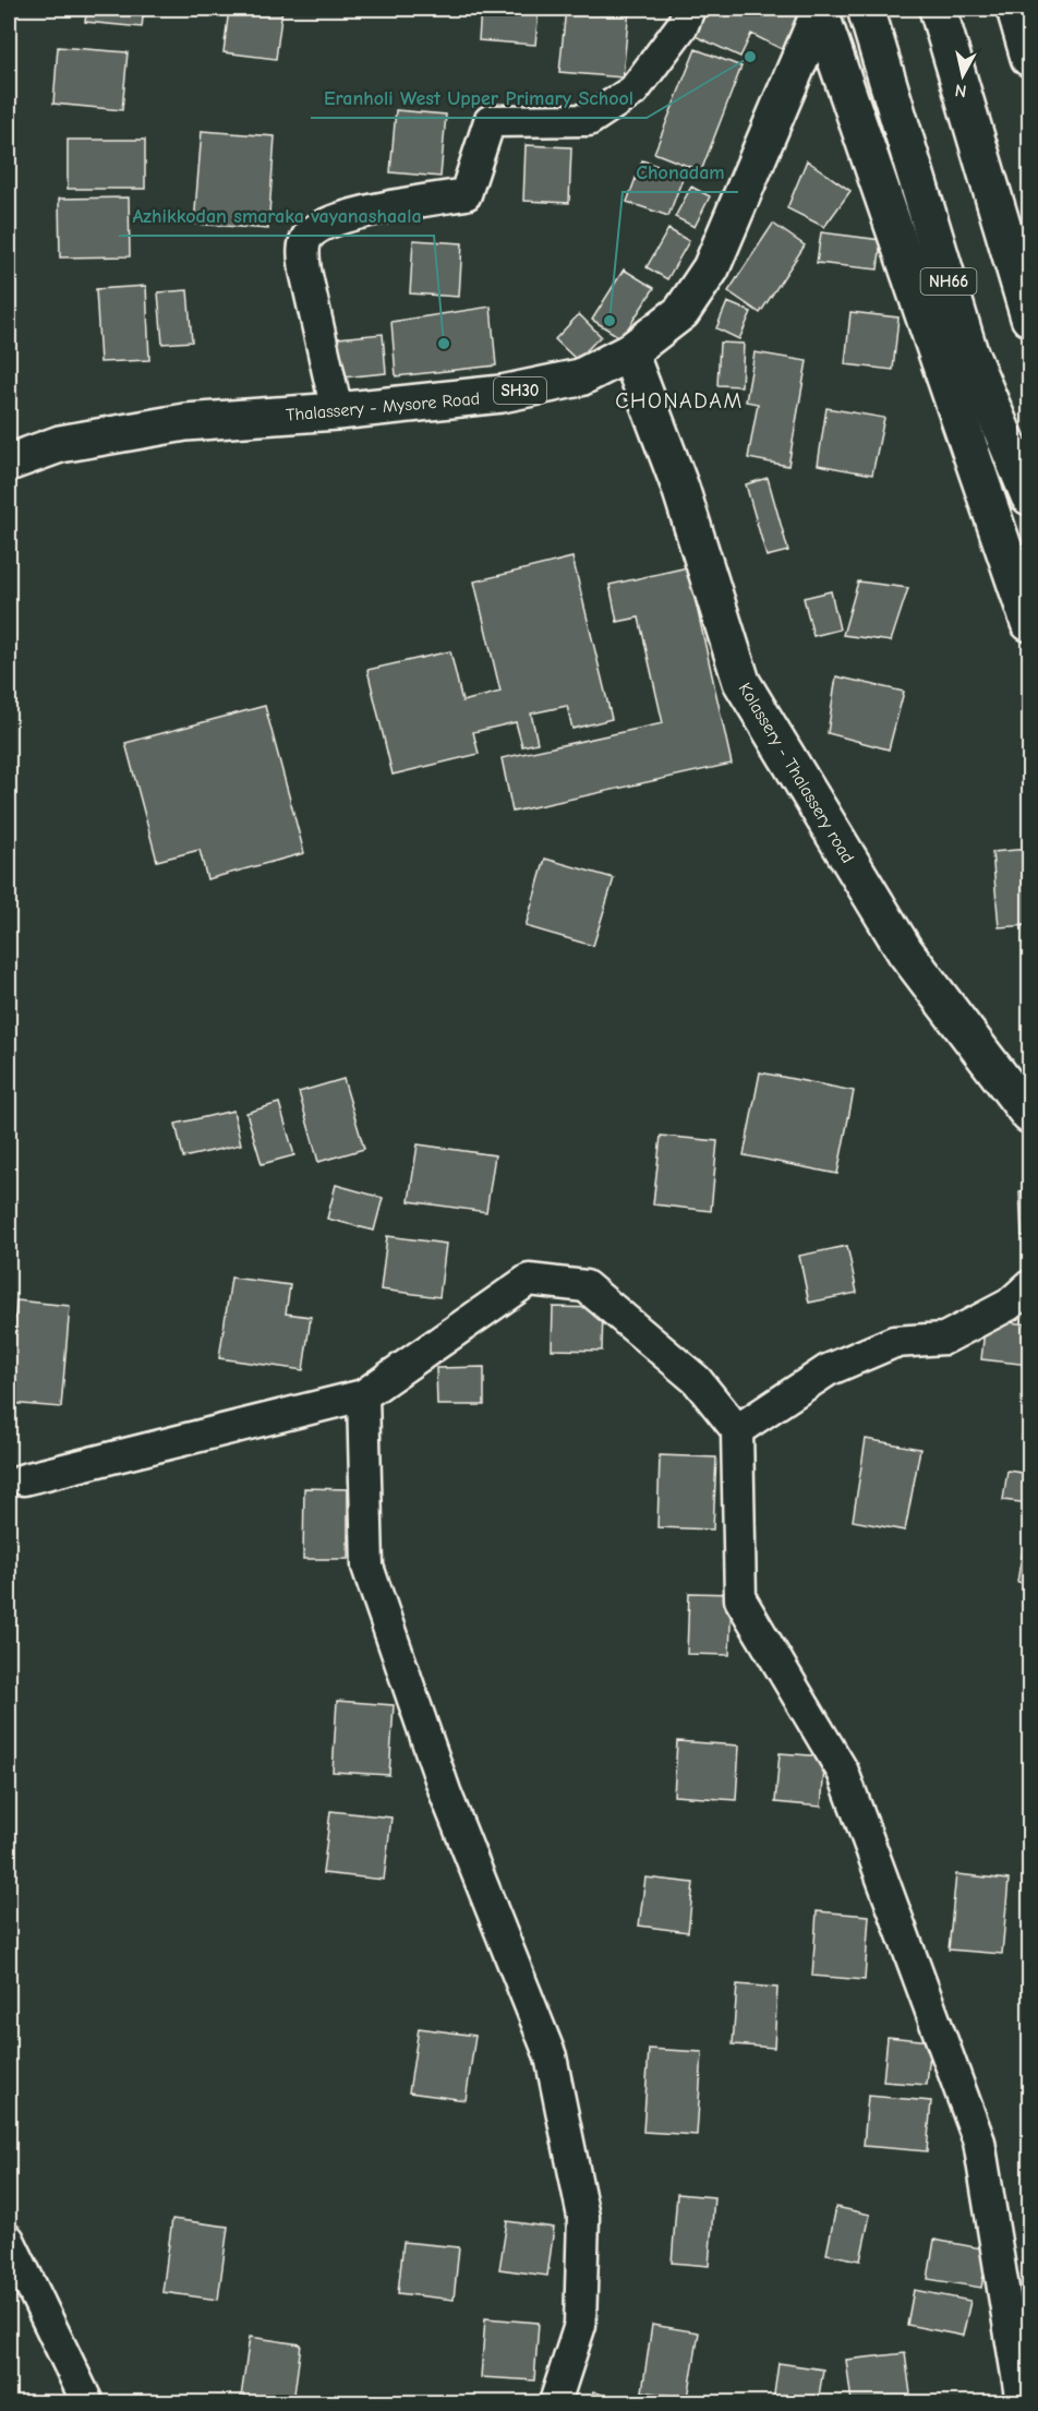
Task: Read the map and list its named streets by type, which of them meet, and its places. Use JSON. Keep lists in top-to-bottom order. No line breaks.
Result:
{"streets":{"main road":["NH66","SH30","Thalassery - Mysore Road","Kolassery - Thalassery road"]},"crossings":[["Thalassery - Mysore Road","Kolassery - Thalassery road"]],"districts":["CHONADAM"],"places":["Eranholi West Upper Primary School","Chonadam","Azhikkodan smaraka vayanashaala"],"north":"bottom"}
